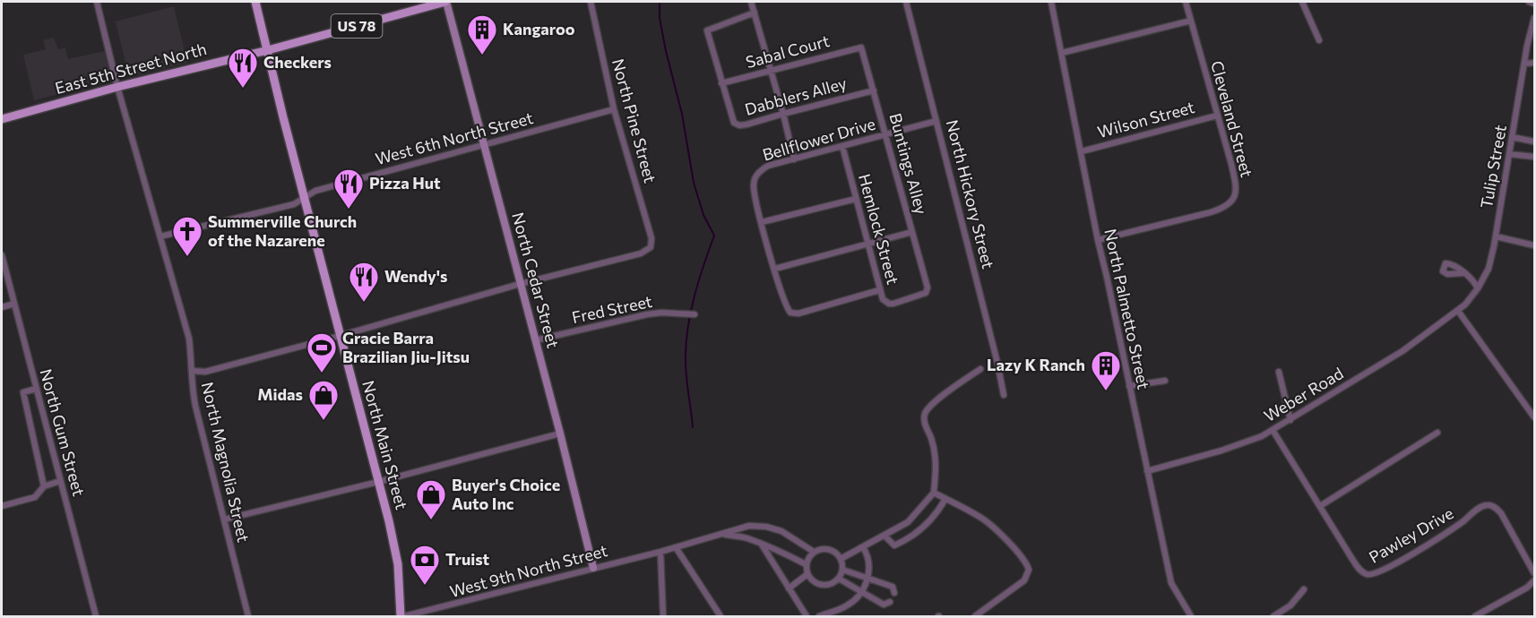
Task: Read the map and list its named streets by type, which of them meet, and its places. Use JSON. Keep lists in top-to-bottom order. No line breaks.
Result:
{"streets":{"main road":["US 78","East 5th Street North","North Main Street"],"street":["Sabal Court","Dabblers Alley","Cleveland Street","Wilson Street","North Pine Street","West 6th North Street","Bellflower Drive","Buntings Alley","Tulip Street","North Hickory Street","Hemlock Street","North Cedar Street","North Palmetto Street","Fred Street","Weber Road","North Gum Street","North Magnolia Street","Pawley Drive","West 9th North Street"]},"crossings":[["US 78","East 5th Street North"],["US 78","North Cedar Street"],["US 78","North Main Street"],["Sabal Court","Dabblers Alley"],["Sabal Court","Buntings Alley"],["East 5th Street North","North Main Street"],["East 5th Street North","North Magnolia Street"],["Dabblers Alley","Buntings Alley"],["Cleveland Street","Wilson Street"],["Cleveland Street","North Palmetto Street"],["Wilson Street","North Palmetto Street"],["North Pine Street","West 6th North Street"],["North Pine Street","North Cedar Street"],["West 6th North Street","North Cedar Street"],["West 6th North Street","North Main Street"],["West 6th North Street","North Magnolia Street"],["Bellflower Drive","Buntings Alley"],["Bellflower Drive","North Hickory Street"],["Bellflower Drive","Hemlock Street"],["Buntings Alley","Hemlock Street"],["Tulip Street","Weber Road"],["North Cedar Street","Fred Street"],["North Cedar Street","West 9th North Street"],["North Palmetto Street","Weber Road"],["Weber Road","Pawley Drive"],["North Main Street","West 9th North Street"]],"places":{"building":["Kangaroo","Lazy K Ranch"],"restaurant":["Checkers","Pizza Hut","Wendy's"],"church":["Summerville Church of the Nazarene"],"sports":["Gracie Barra Brazilian Jiu-Jitsu"],"shop":["Midas","Buyer's Choice Auto Inc"],"bank":["Truist"]}}
